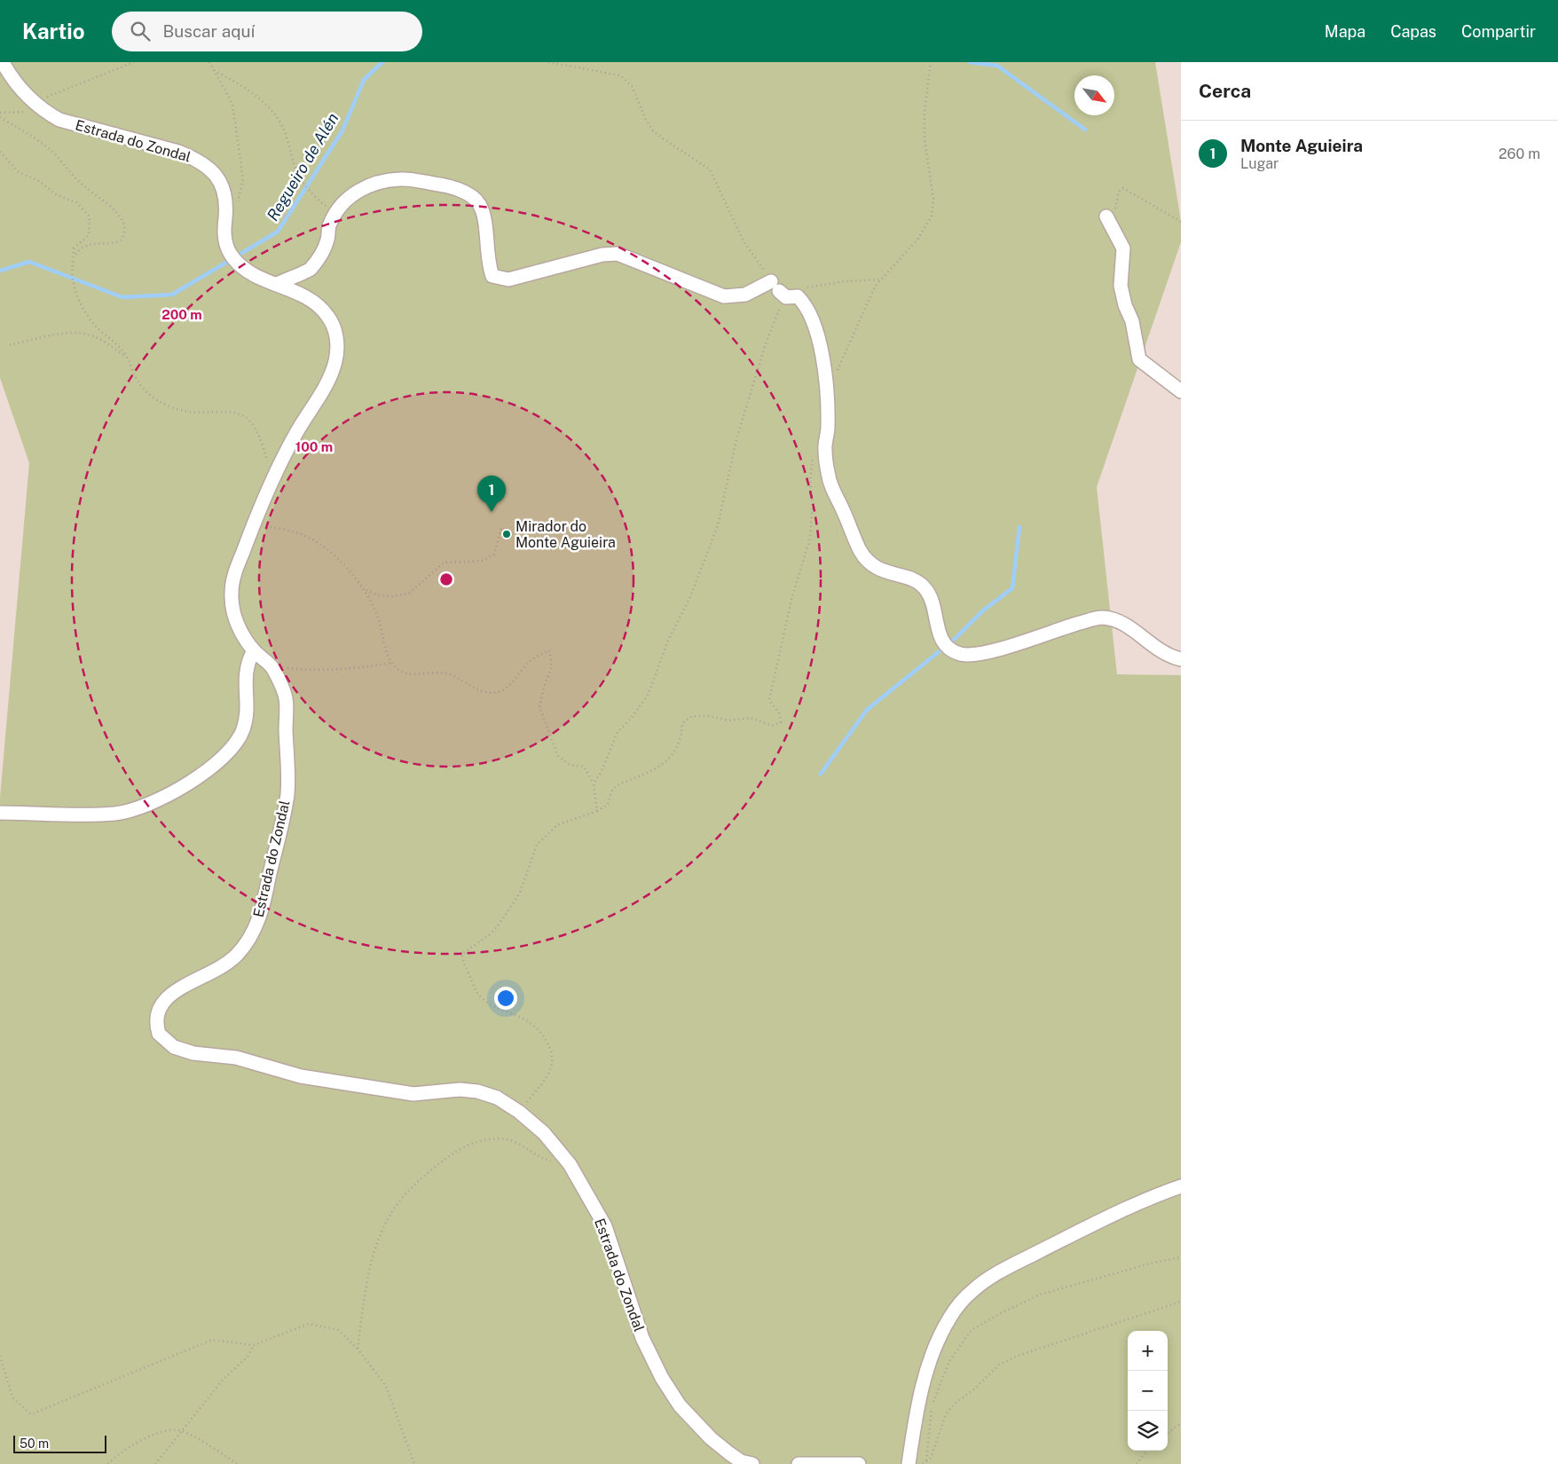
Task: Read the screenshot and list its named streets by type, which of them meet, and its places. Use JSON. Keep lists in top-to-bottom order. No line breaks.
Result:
{"streets":{"street":["Estrada do Zondal"]},"water":["Regueiro de Alén"],"places":["Mirador do Monte Aguieira"],"scale_bar":"50 m","north":"bottom right","page":{"header":"Kartio","search":"Buscar aquí","nav":["Mapa","Capas","Compartir"],"heading":"Cerca","list":[{"mark":"1","name":"Monte Aguieira","note":"Lugar","value":"260 m"}],"pins":"1","map_buttons":["+","−"],"scale":"50 m"},"rings":["200 m","100 m"]}
